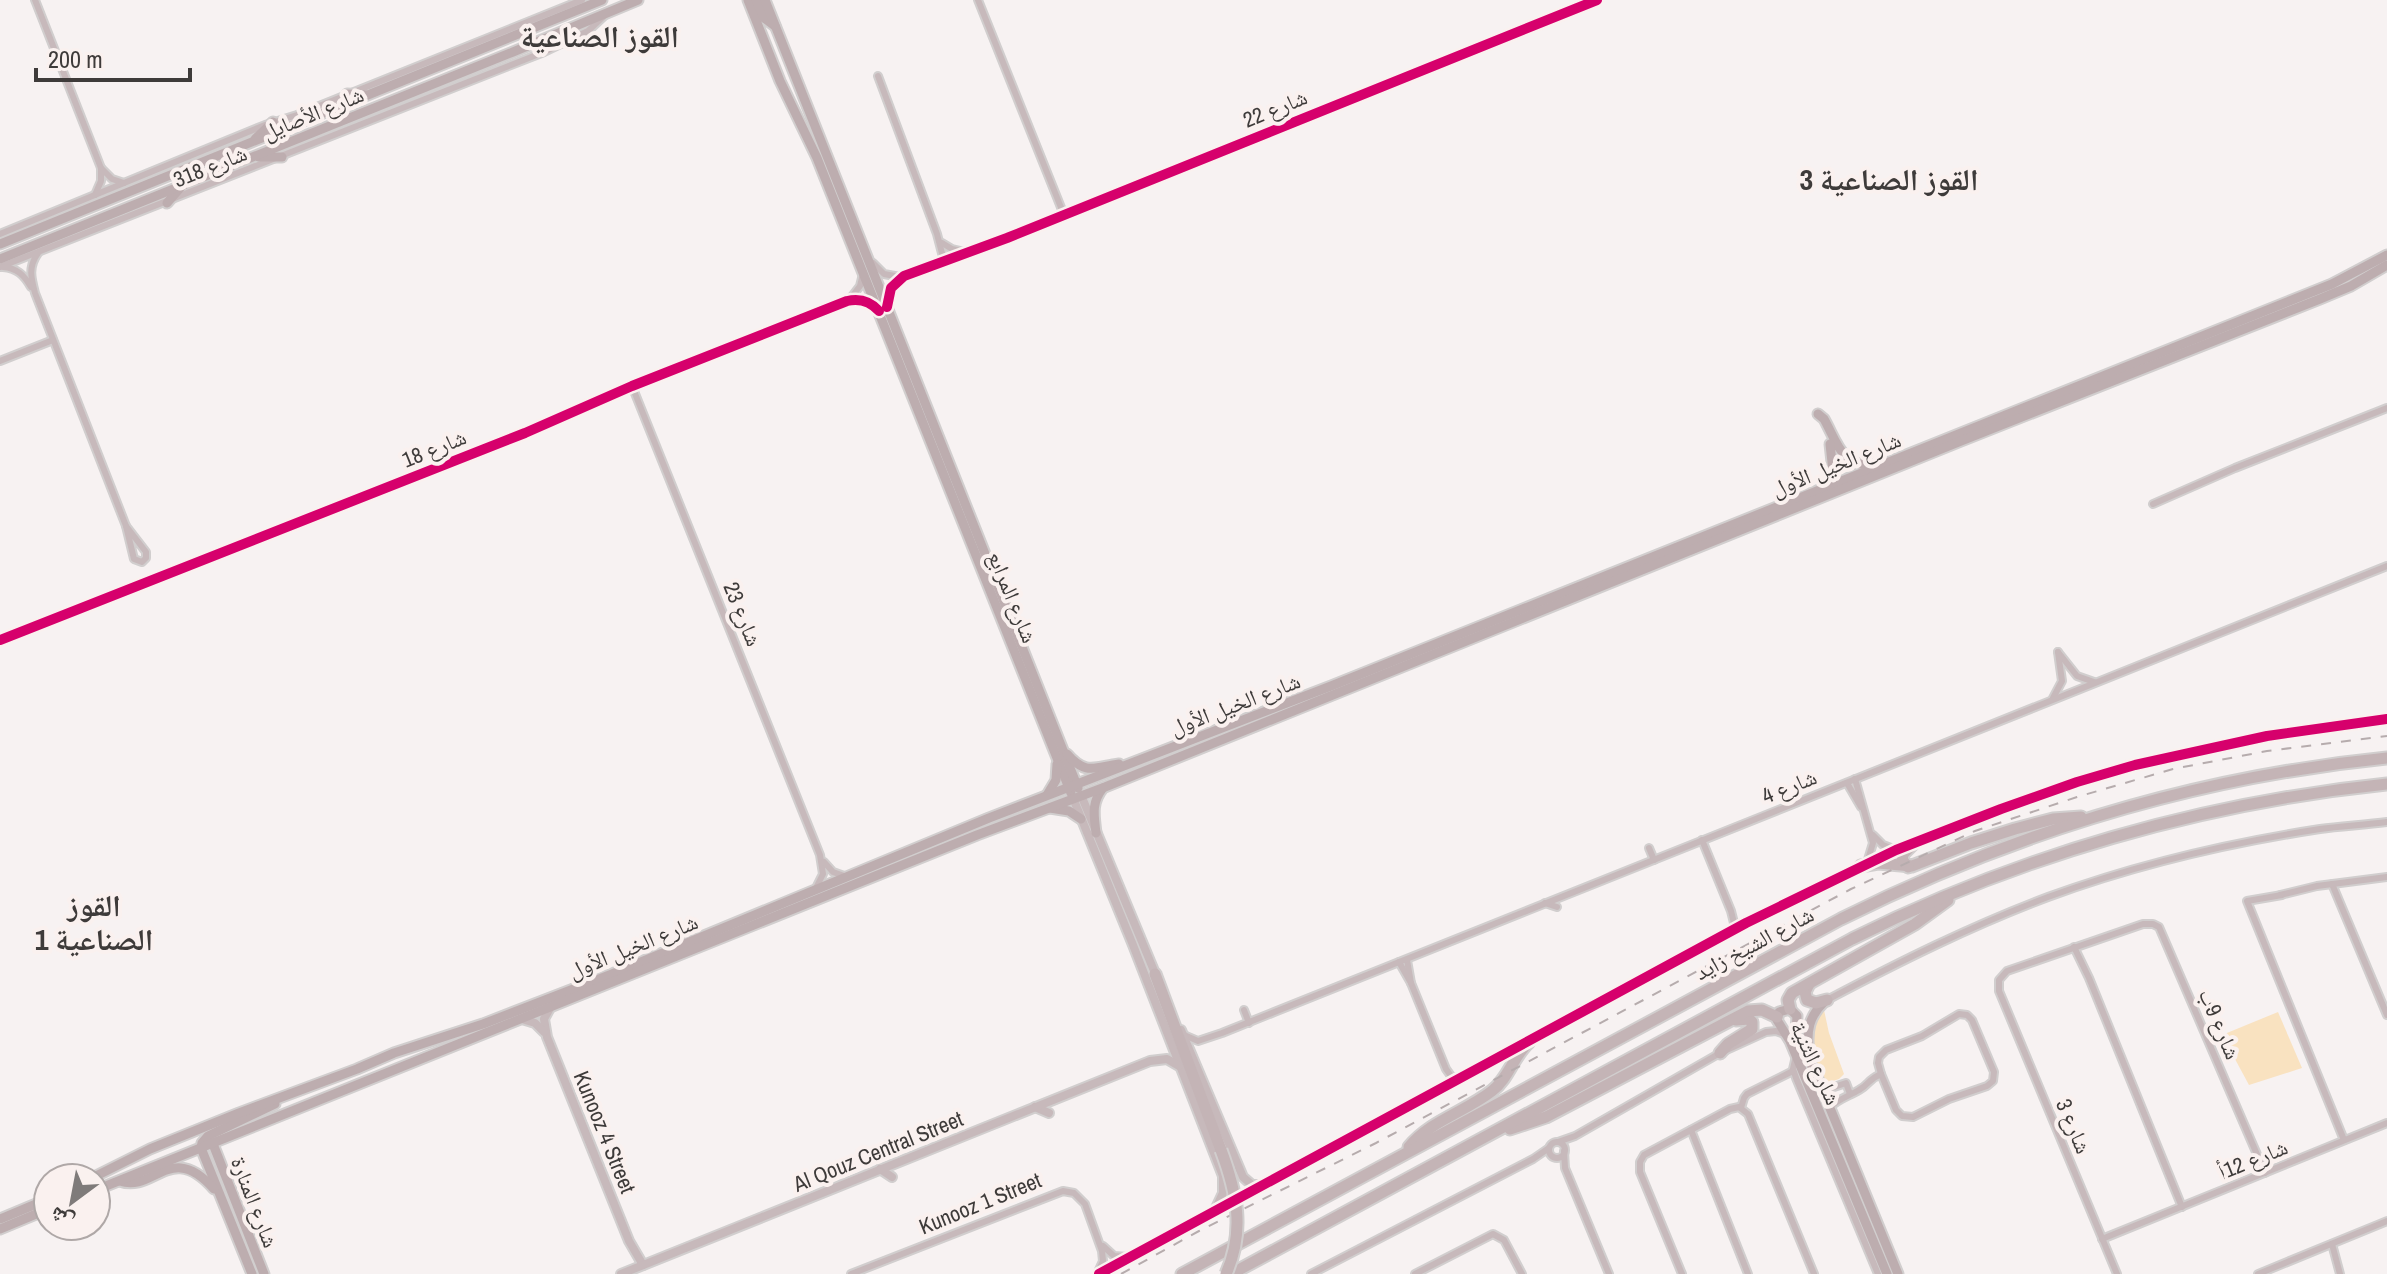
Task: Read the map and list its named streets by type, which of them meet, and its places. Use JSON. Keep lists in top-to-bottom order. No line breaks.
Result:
{"streets":{"highway":["شارع الشيخ زايد"],"main road":["شارع الأصايل","شارع الخيل الأول","شارع المرابع","شارع الثنية","شارع المنارة"],"street":["شارع 22","شارع 318","شارع 18","شارع 23","شارع 4","شارع 9ب","شارع 3","Kunooz 4 Street","Al Qouz Central Street","شارع 12أ","Kunooz 1 Street"]},"crossings":[["شارع الأصايل","شارع 318"],["شارع 18","شارع 23"],["شارع الخيل الأول","شارع المرابع"],["شارع الخيل الأول","Kunooz 4 Street"],["شارع الخيل الأول","شارع المنارة"],["شارع 9ب","شارع 3"],["شارع 9ب","شارع 12أ"],["شارع 3","شارع 12أ"],["Kunooz 4 Street","Al Qouz Central Street"]],"districts":["القوز الصناعية","القوز الصناعية 3","القوز الصناعية 1"],"scale_bar":"200 m","north":"bottom left"}
